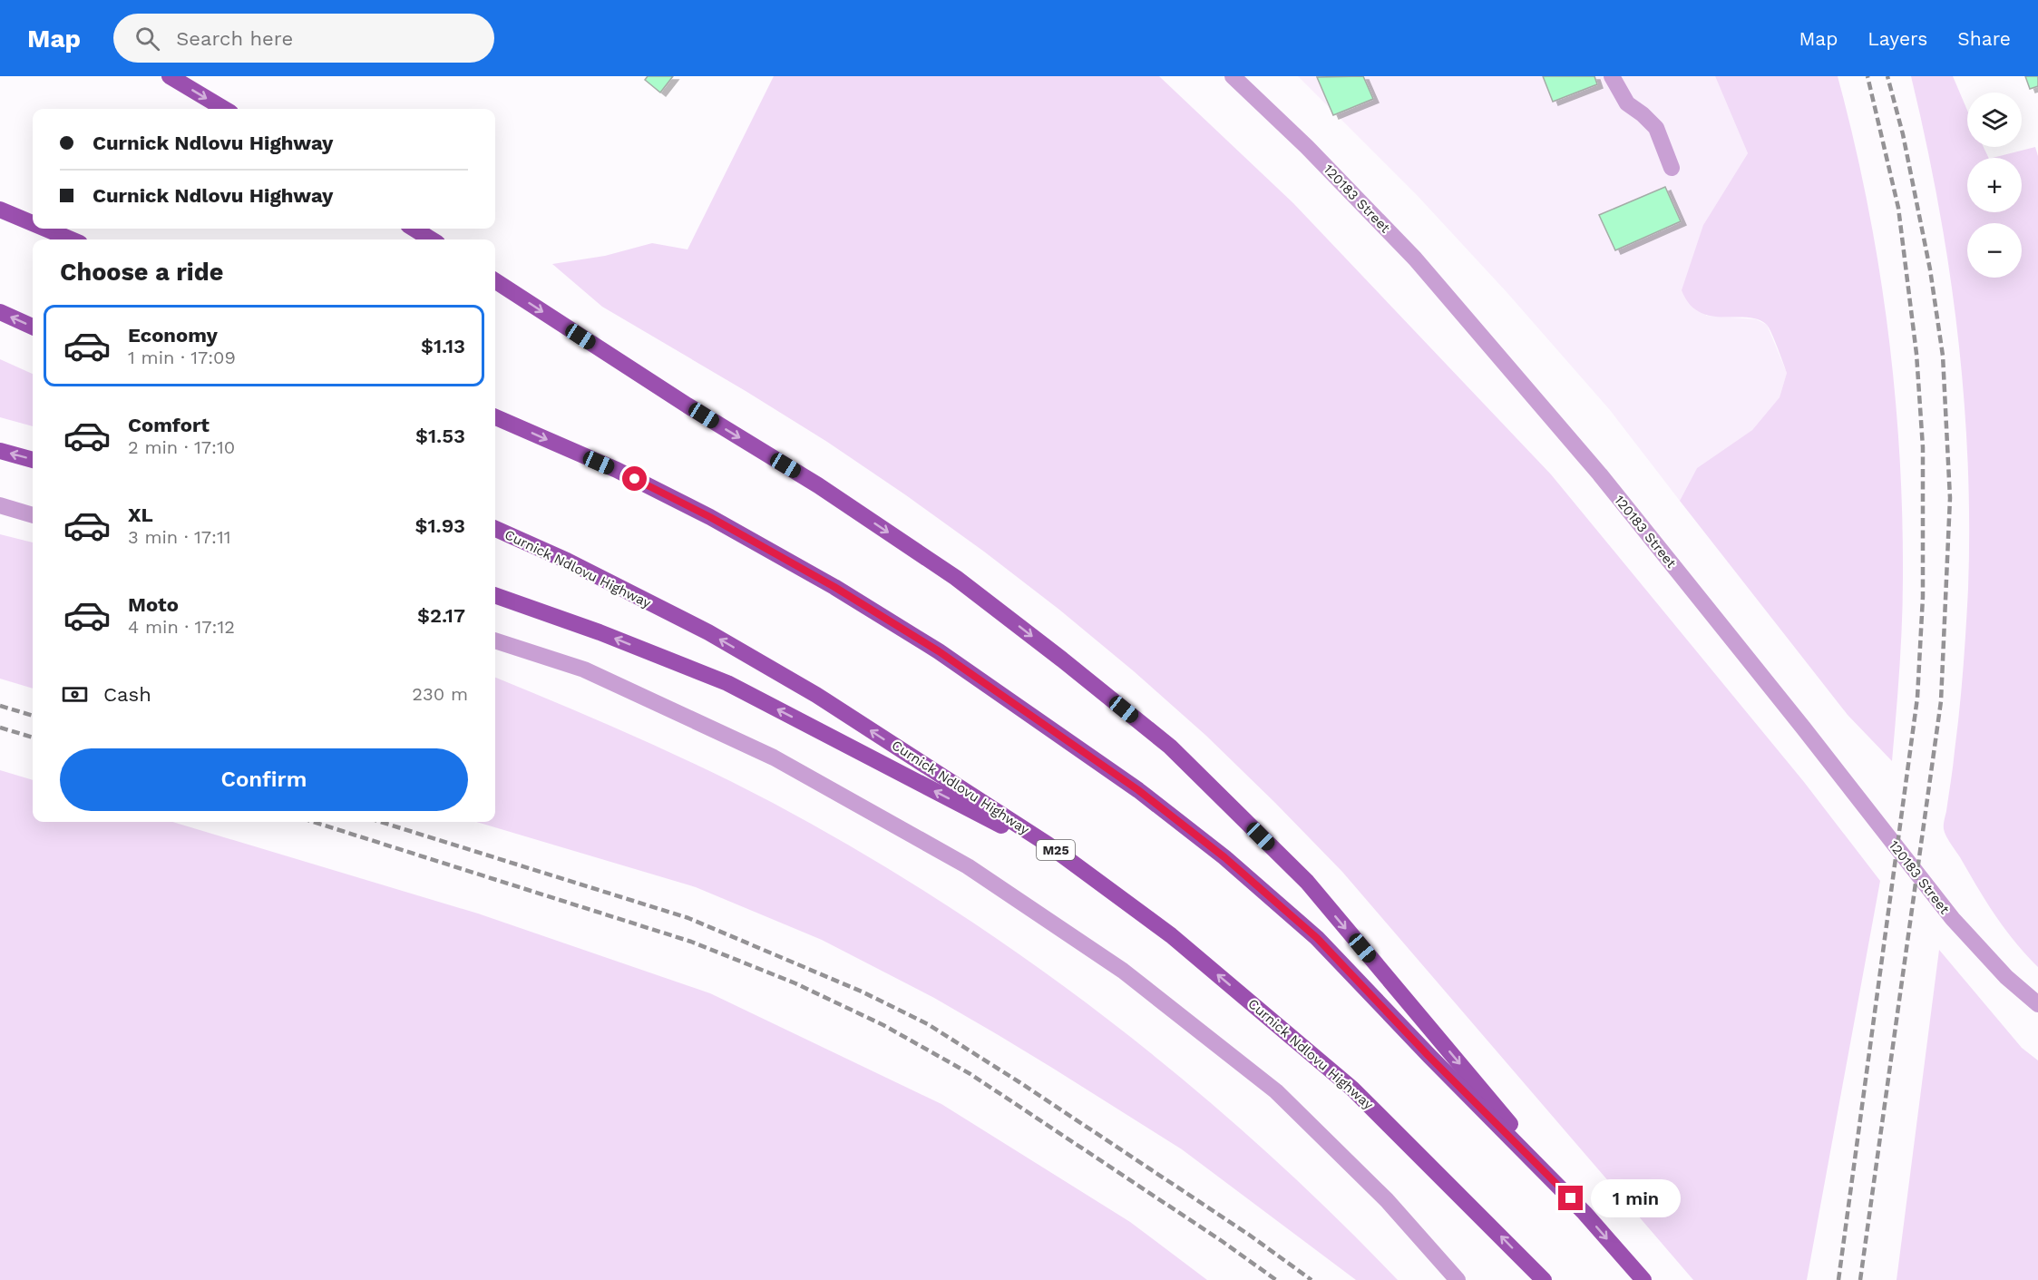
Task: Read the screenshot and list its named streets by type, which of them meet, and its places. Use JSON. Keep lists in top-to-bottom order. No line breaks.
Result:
{"streets":{"main road":["Curnick Ndlovu Highway","M25"],"street":["120183 Street"]},"page":{"header":"Map","search":"Search here","nav":["Map","Layers","Share"],"map_buttons":["+","−"],"banner":["Curnick Ndlovu Highway","Curnick Ndlovu Highway"],"heading":"Choose a ride","list":[{"name":"Economy","note":"1 min · 17:09","value":"$1.13"},{"name":"Comfort","note":"2 min · 17:10","value":"$1.53"},{"name":"XL","note":"3 min · 17:11","value":"$1.93"},{"name":"Moto","note":"4 min · 17:12","value":"$2.17"}],"pay":["Cash","230 m"],"buttons":"Confirm","bubble":"1 min"}}
